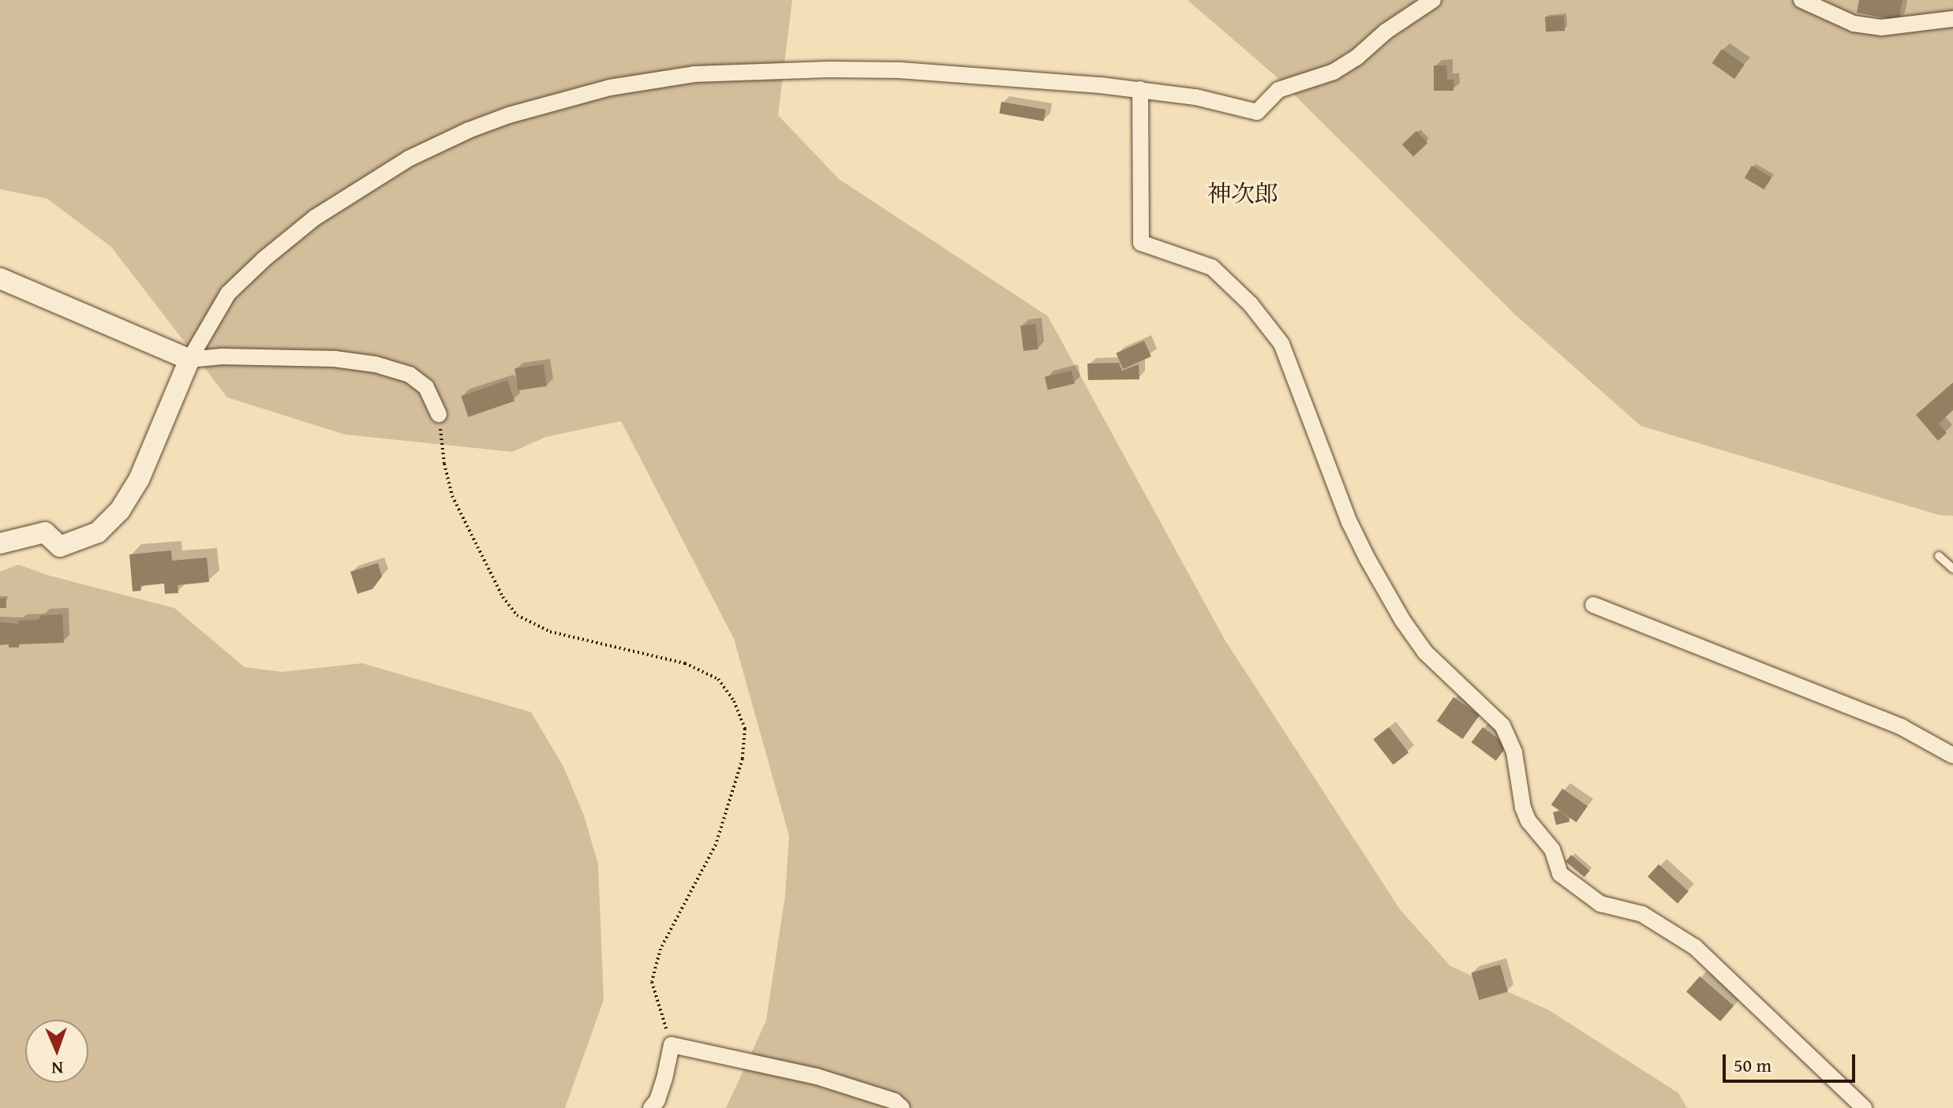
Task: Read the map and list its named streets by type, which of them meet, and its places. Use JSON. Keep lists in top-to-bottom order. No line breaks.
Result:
{"districts":["神次郎"],"scale_bar":"50 m","north":"bottom"}
